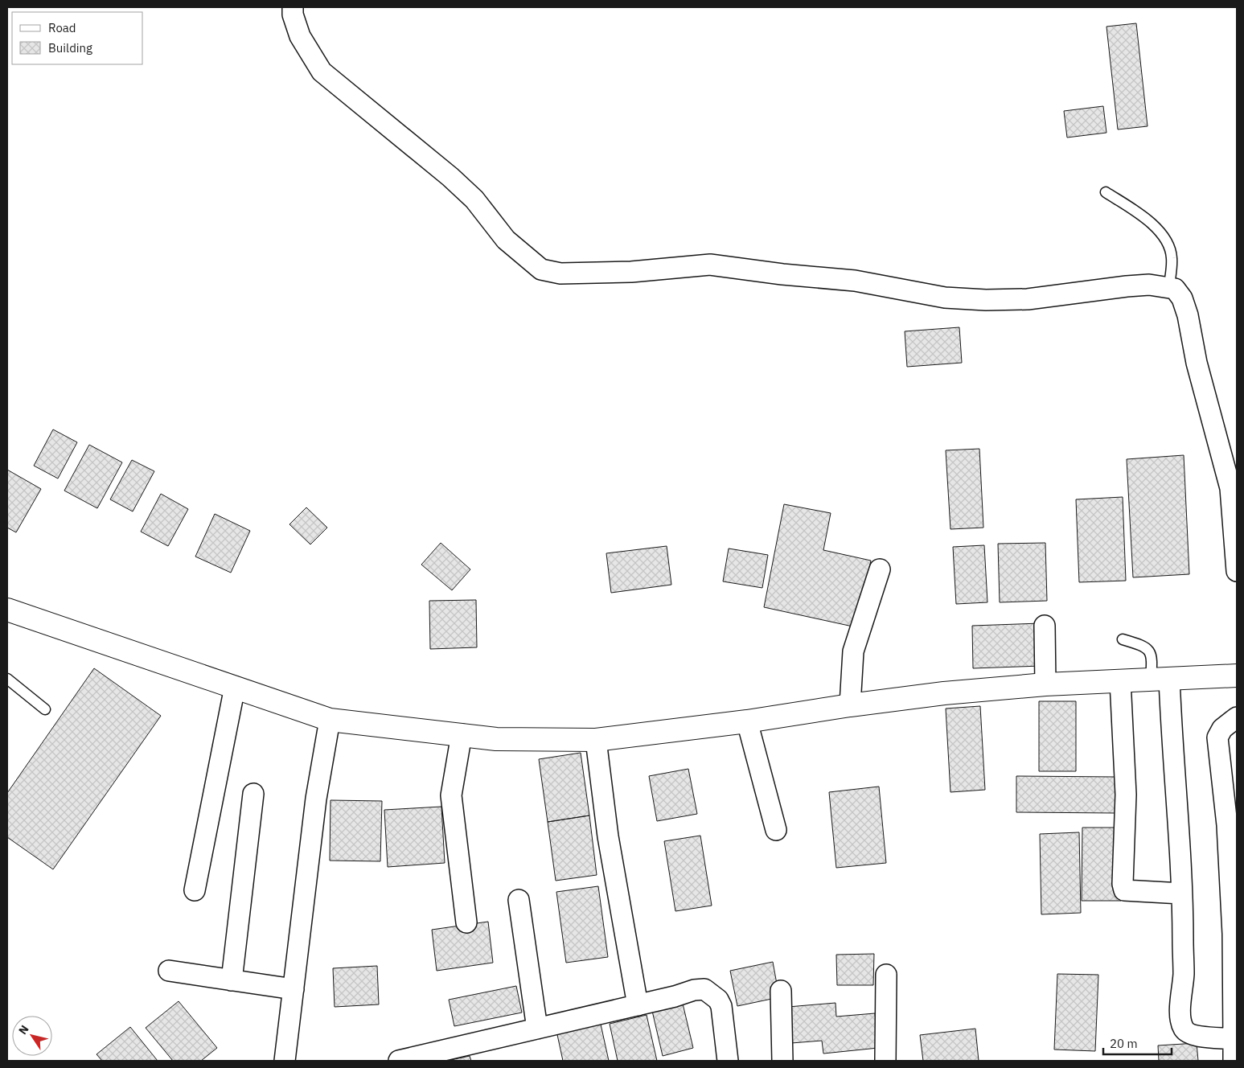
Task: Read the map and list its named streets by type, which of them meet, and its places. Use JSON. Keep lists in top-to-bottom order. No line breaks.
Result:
{"legend":["Road","Building"],"scale_bar":"20 m","north":"top left"}
